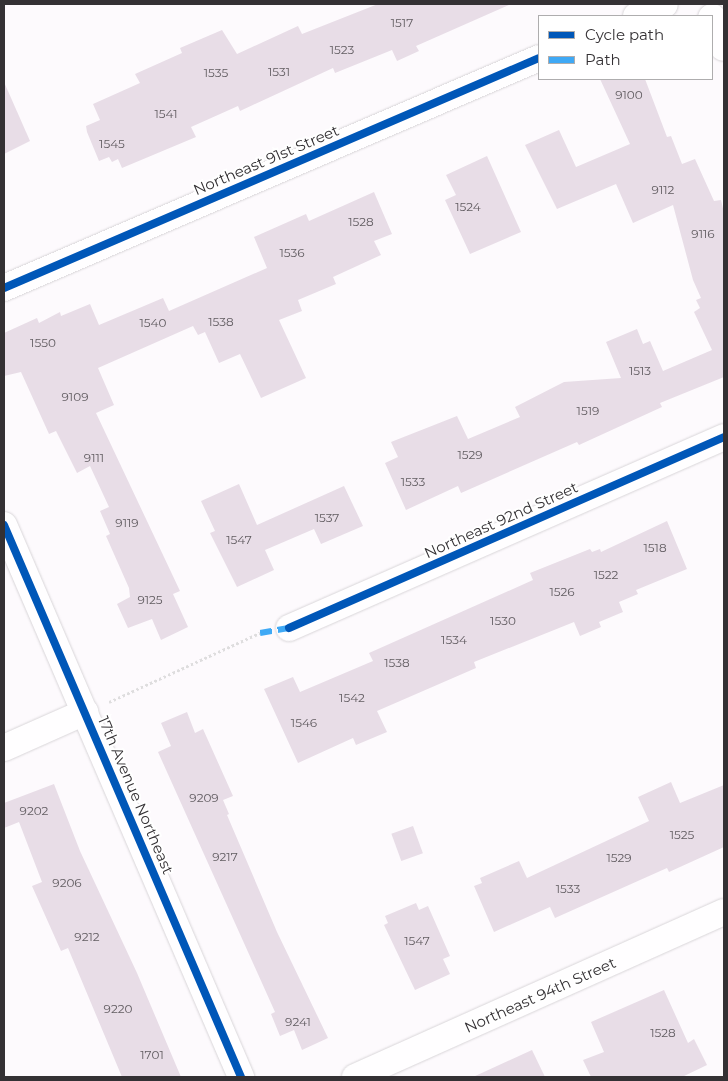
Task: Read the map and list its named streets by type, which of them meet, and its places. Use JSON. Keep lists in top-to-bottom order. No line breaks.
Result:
{"streets":{"street":["Northeast 91st Street","Northeast 92nd Street","17th Avenue Northeast","Northeast 94th Street"]},"house_numbers":["1517","1523","1531","1535","9100","1541","1545","9112","1524","1528","9116","1536","1538","1540","1550","1513","9109","1519","1529","9111","1533","1537","9119","1547","1518","1522","1526","9125","1530","1534","1538","1542","1546","9209","9202","1525","9217","1529","9206","1533","9212","1547","9220","9241","1528","1701"],"legend":["Cycle path","Path"]}
